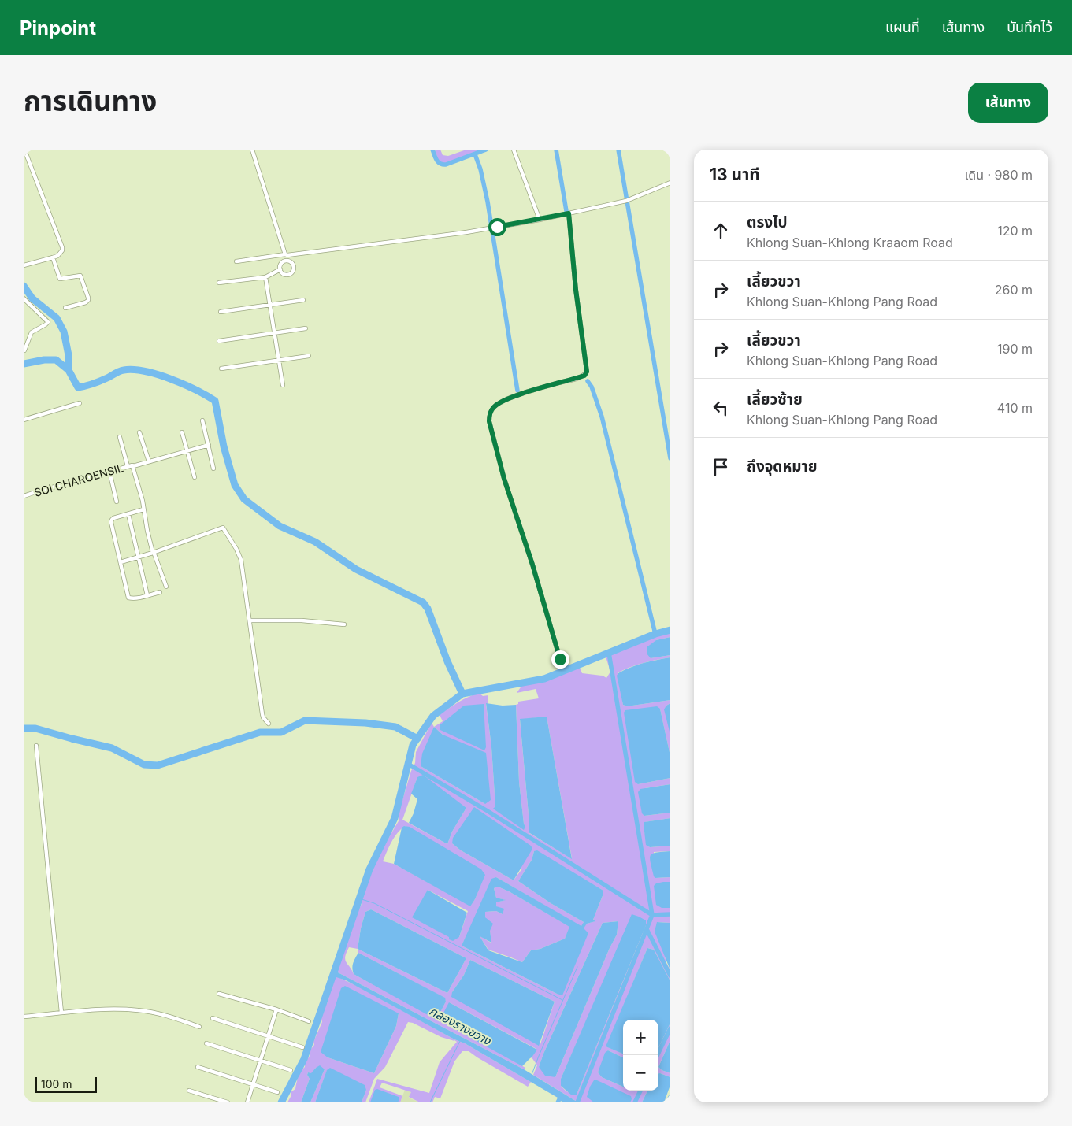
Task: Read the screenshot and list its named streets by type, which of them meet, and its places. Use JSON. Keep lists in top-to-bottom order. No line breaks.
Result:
{"streets":{"street":["SOI CHAROENSIL"]},"water":["คลองรางขวาง"],"scale_bar":"100 m","page":{"header":"Pinpoint","nav":["แผนที่","เส้นทาง","บันทึกไว้"],"title":"การเดินทาง","buttons":"เส้นทาง","heading":["13 นาที","เดิน · 980 m"],"list":[["ตรงไป","Khlong Suan-Khlong Kraaom Road","120 m"],["เลี้ยวขวา","Khlong Suan-Khlong Pang Road","260 m"],["เลี้ยวขวา","Khlong Suan-Khlong Pang Road","190 m"],["เลี้ยวซ้าย","Khlong Suan-Khlong Pang Road","410 m"],"ถึงจุดหมาย"],"map_buttons":["+","−"],"scale":"100 m"}}
